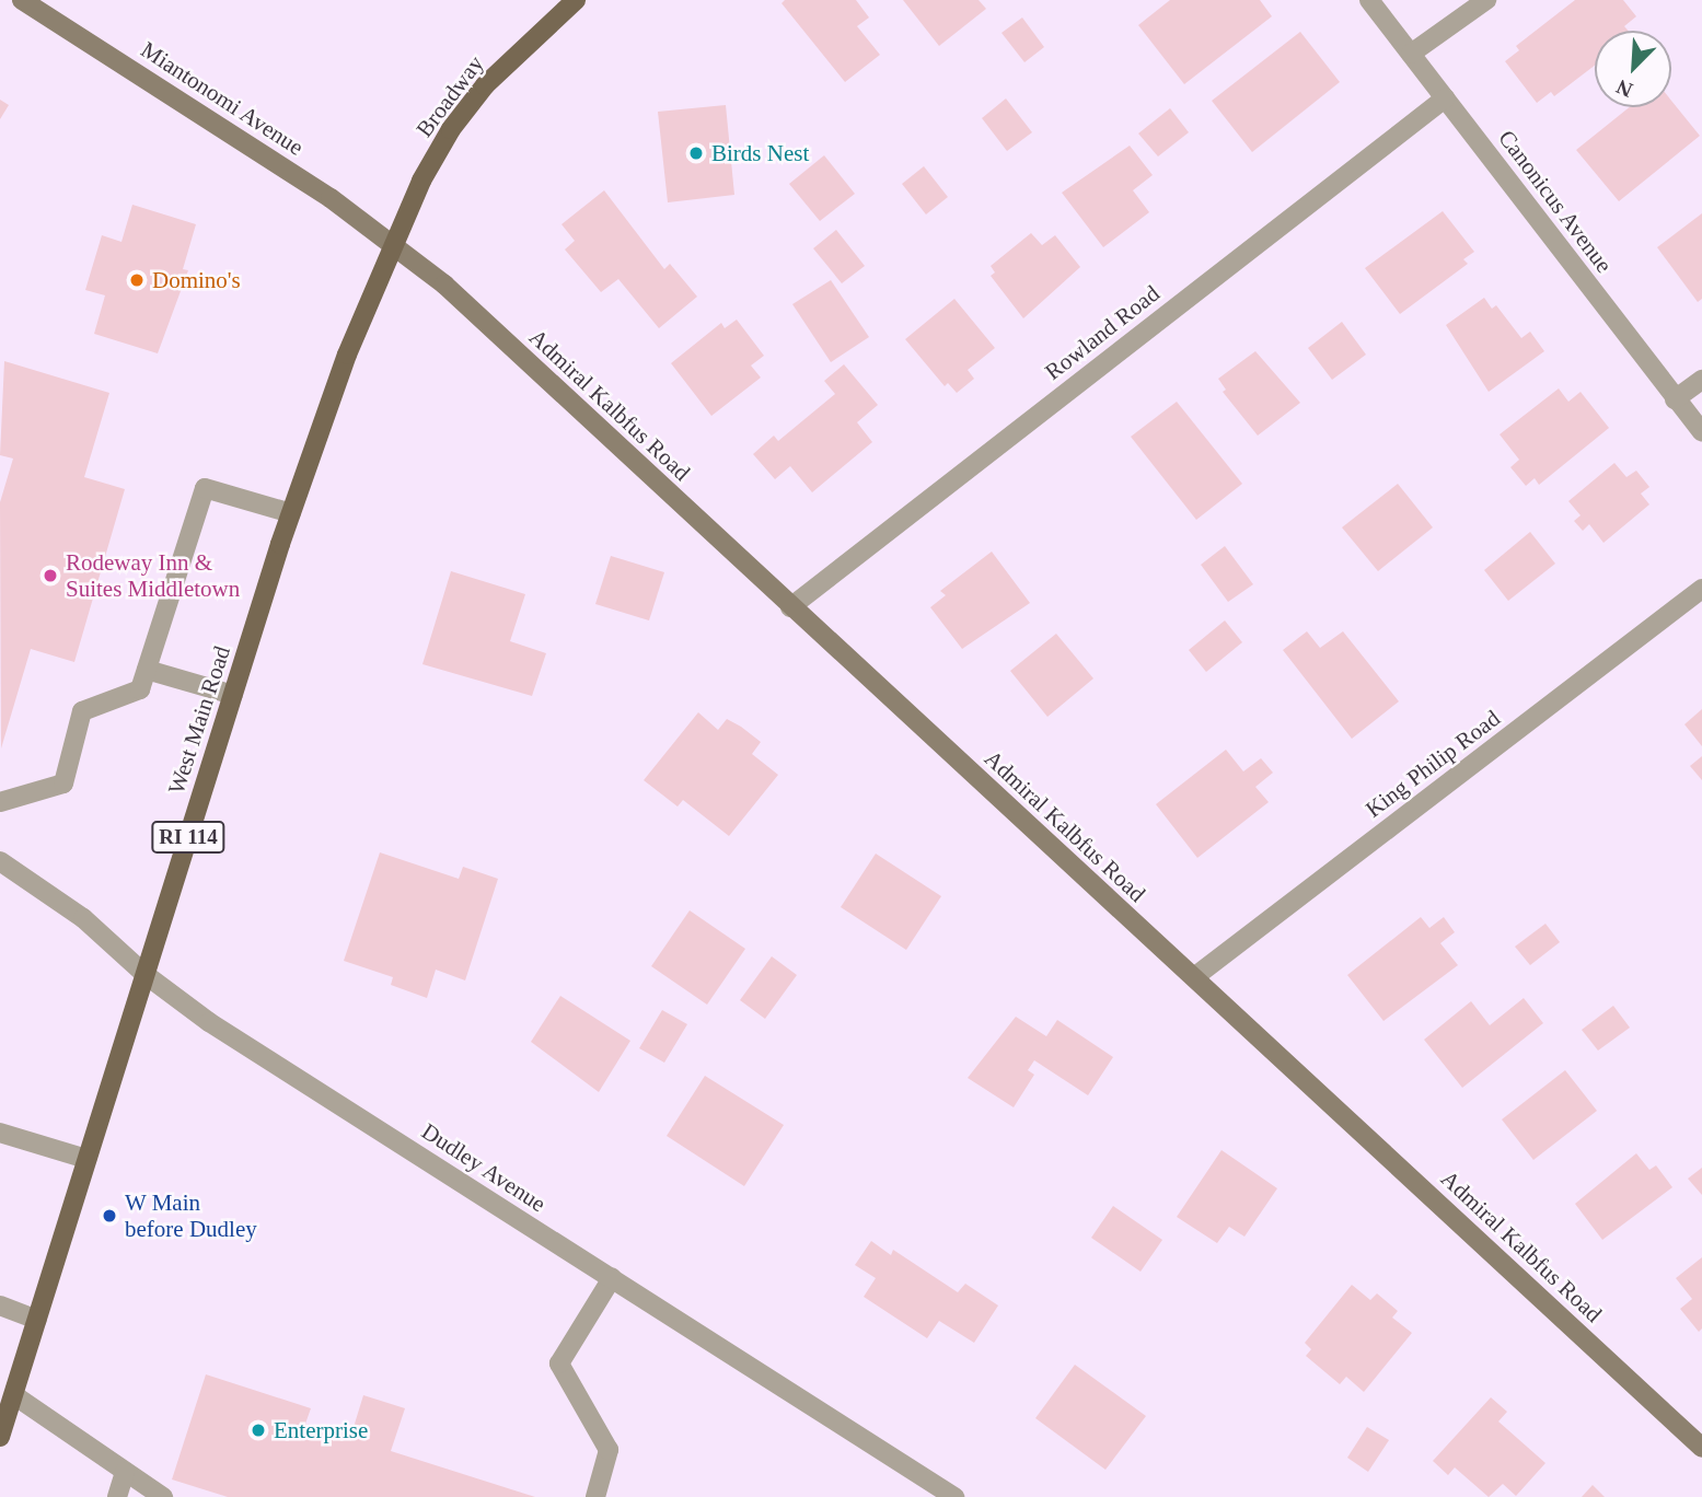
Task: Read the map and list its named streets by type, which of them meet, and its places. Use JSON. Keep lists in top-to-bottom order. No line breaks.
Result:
{"streets":{"main road":["Broadway","Miantonomi Avenue","Admiral Kalbfus Road","West Main Road","RI 114"],"street":["Canonicus Avenue","Rowland Road","King Philip Road","Dudley Avenue"]},"crossings":[["Broadway","Miantonomi Avenue"],["Broadway","Admiral Kalbfus Road"],["Broadway","West Main Road"],["Miantonomi Avenue","Admiral Kalbfus Road"],["Miantonomi Avenue","West Main Road"],["Canonicus Avenue","Rowland Road"],["Rowland Road","Admiral Kalbfus Road"],["Admiral Kalbfus Road","West Main Road"],["Admiral Kalbfus Road","King Philip Road"],["West Main Road","Dudley Avenue"]],"places":["Birds Nest","Domino's","Rodeway Inn & Suites Middletown","W Main before Dudley","Enterprise"],"north":"bottom left"}
